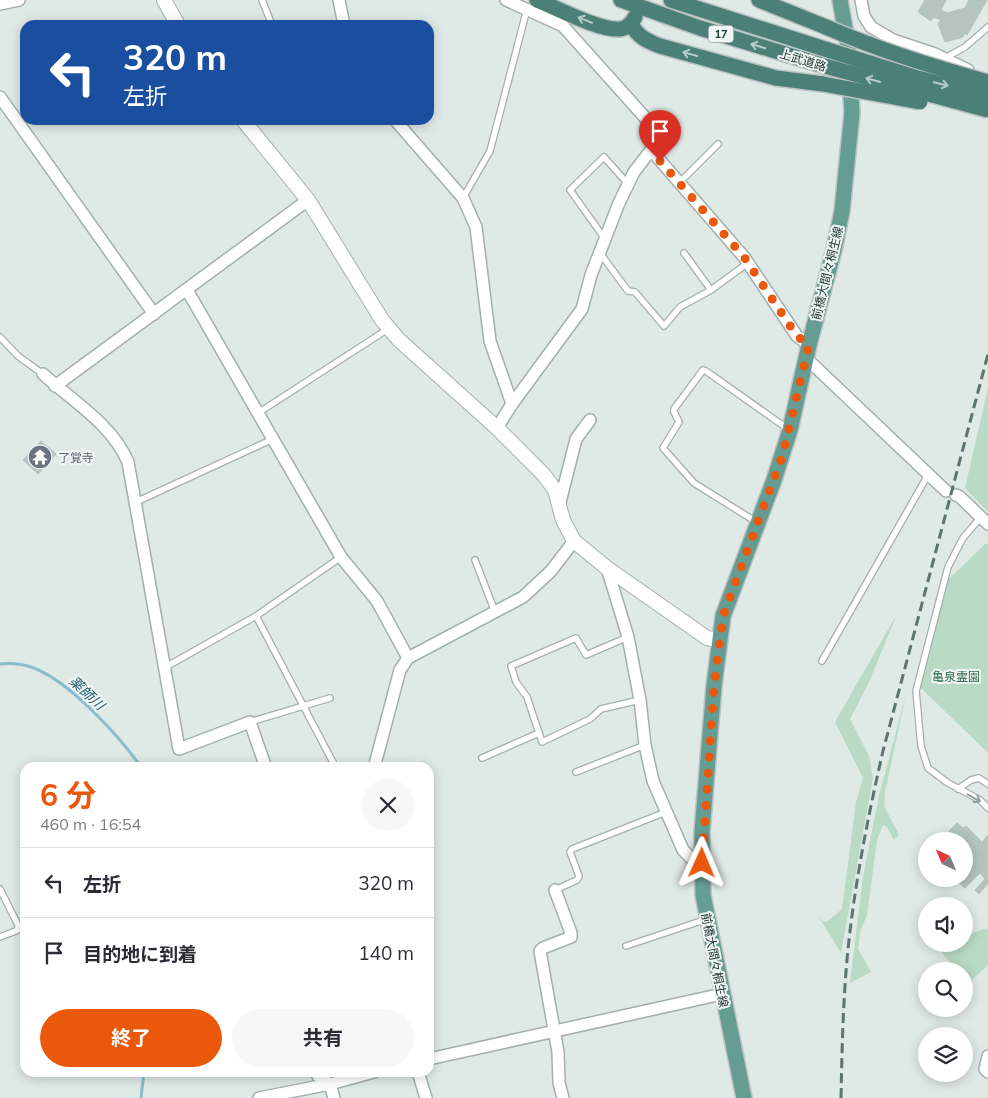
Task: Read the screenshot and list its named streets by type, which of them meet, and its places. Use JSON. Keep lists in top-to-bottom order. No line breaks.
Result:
{"streets":{"highway":["17","上武道路"],"main road":["前橋大間々桐生線"]},"water":["薬師川"],"parks":["亀泉霊園"],"places":{"temple":["了覚寺"]},"north":"top left","page":{"turn":["320 m","左折"],"heading":["6 分","460 m · 16:54"],"list":[{"name":"左折","value":"320 m"},{"name":"目的地に到着","value":"140 m"}],"buttons":["終了","共有"]}}
